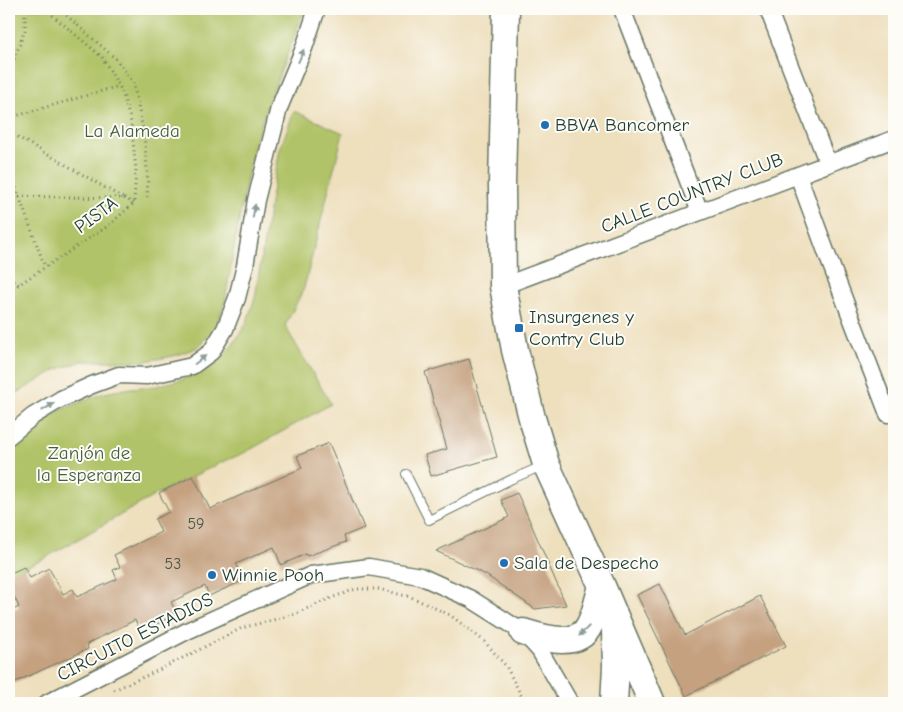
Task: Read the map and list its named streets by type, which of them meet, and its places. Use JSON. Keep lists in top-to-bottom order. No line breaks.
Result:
{"streets":{"street":["CALLE COUNTRY CLUB","CIRCUITO ESTADIOS"],"path":["PISTA"]},"parks":["La Alameda","Zanjón de la Esperanza"],"places":{"other":["BBVA Bancomer","Sala de Despecho","Winnie Pooh"],"transit":["Insurgenes y Contry Club"]},"house_numbers":["59","53"]}
